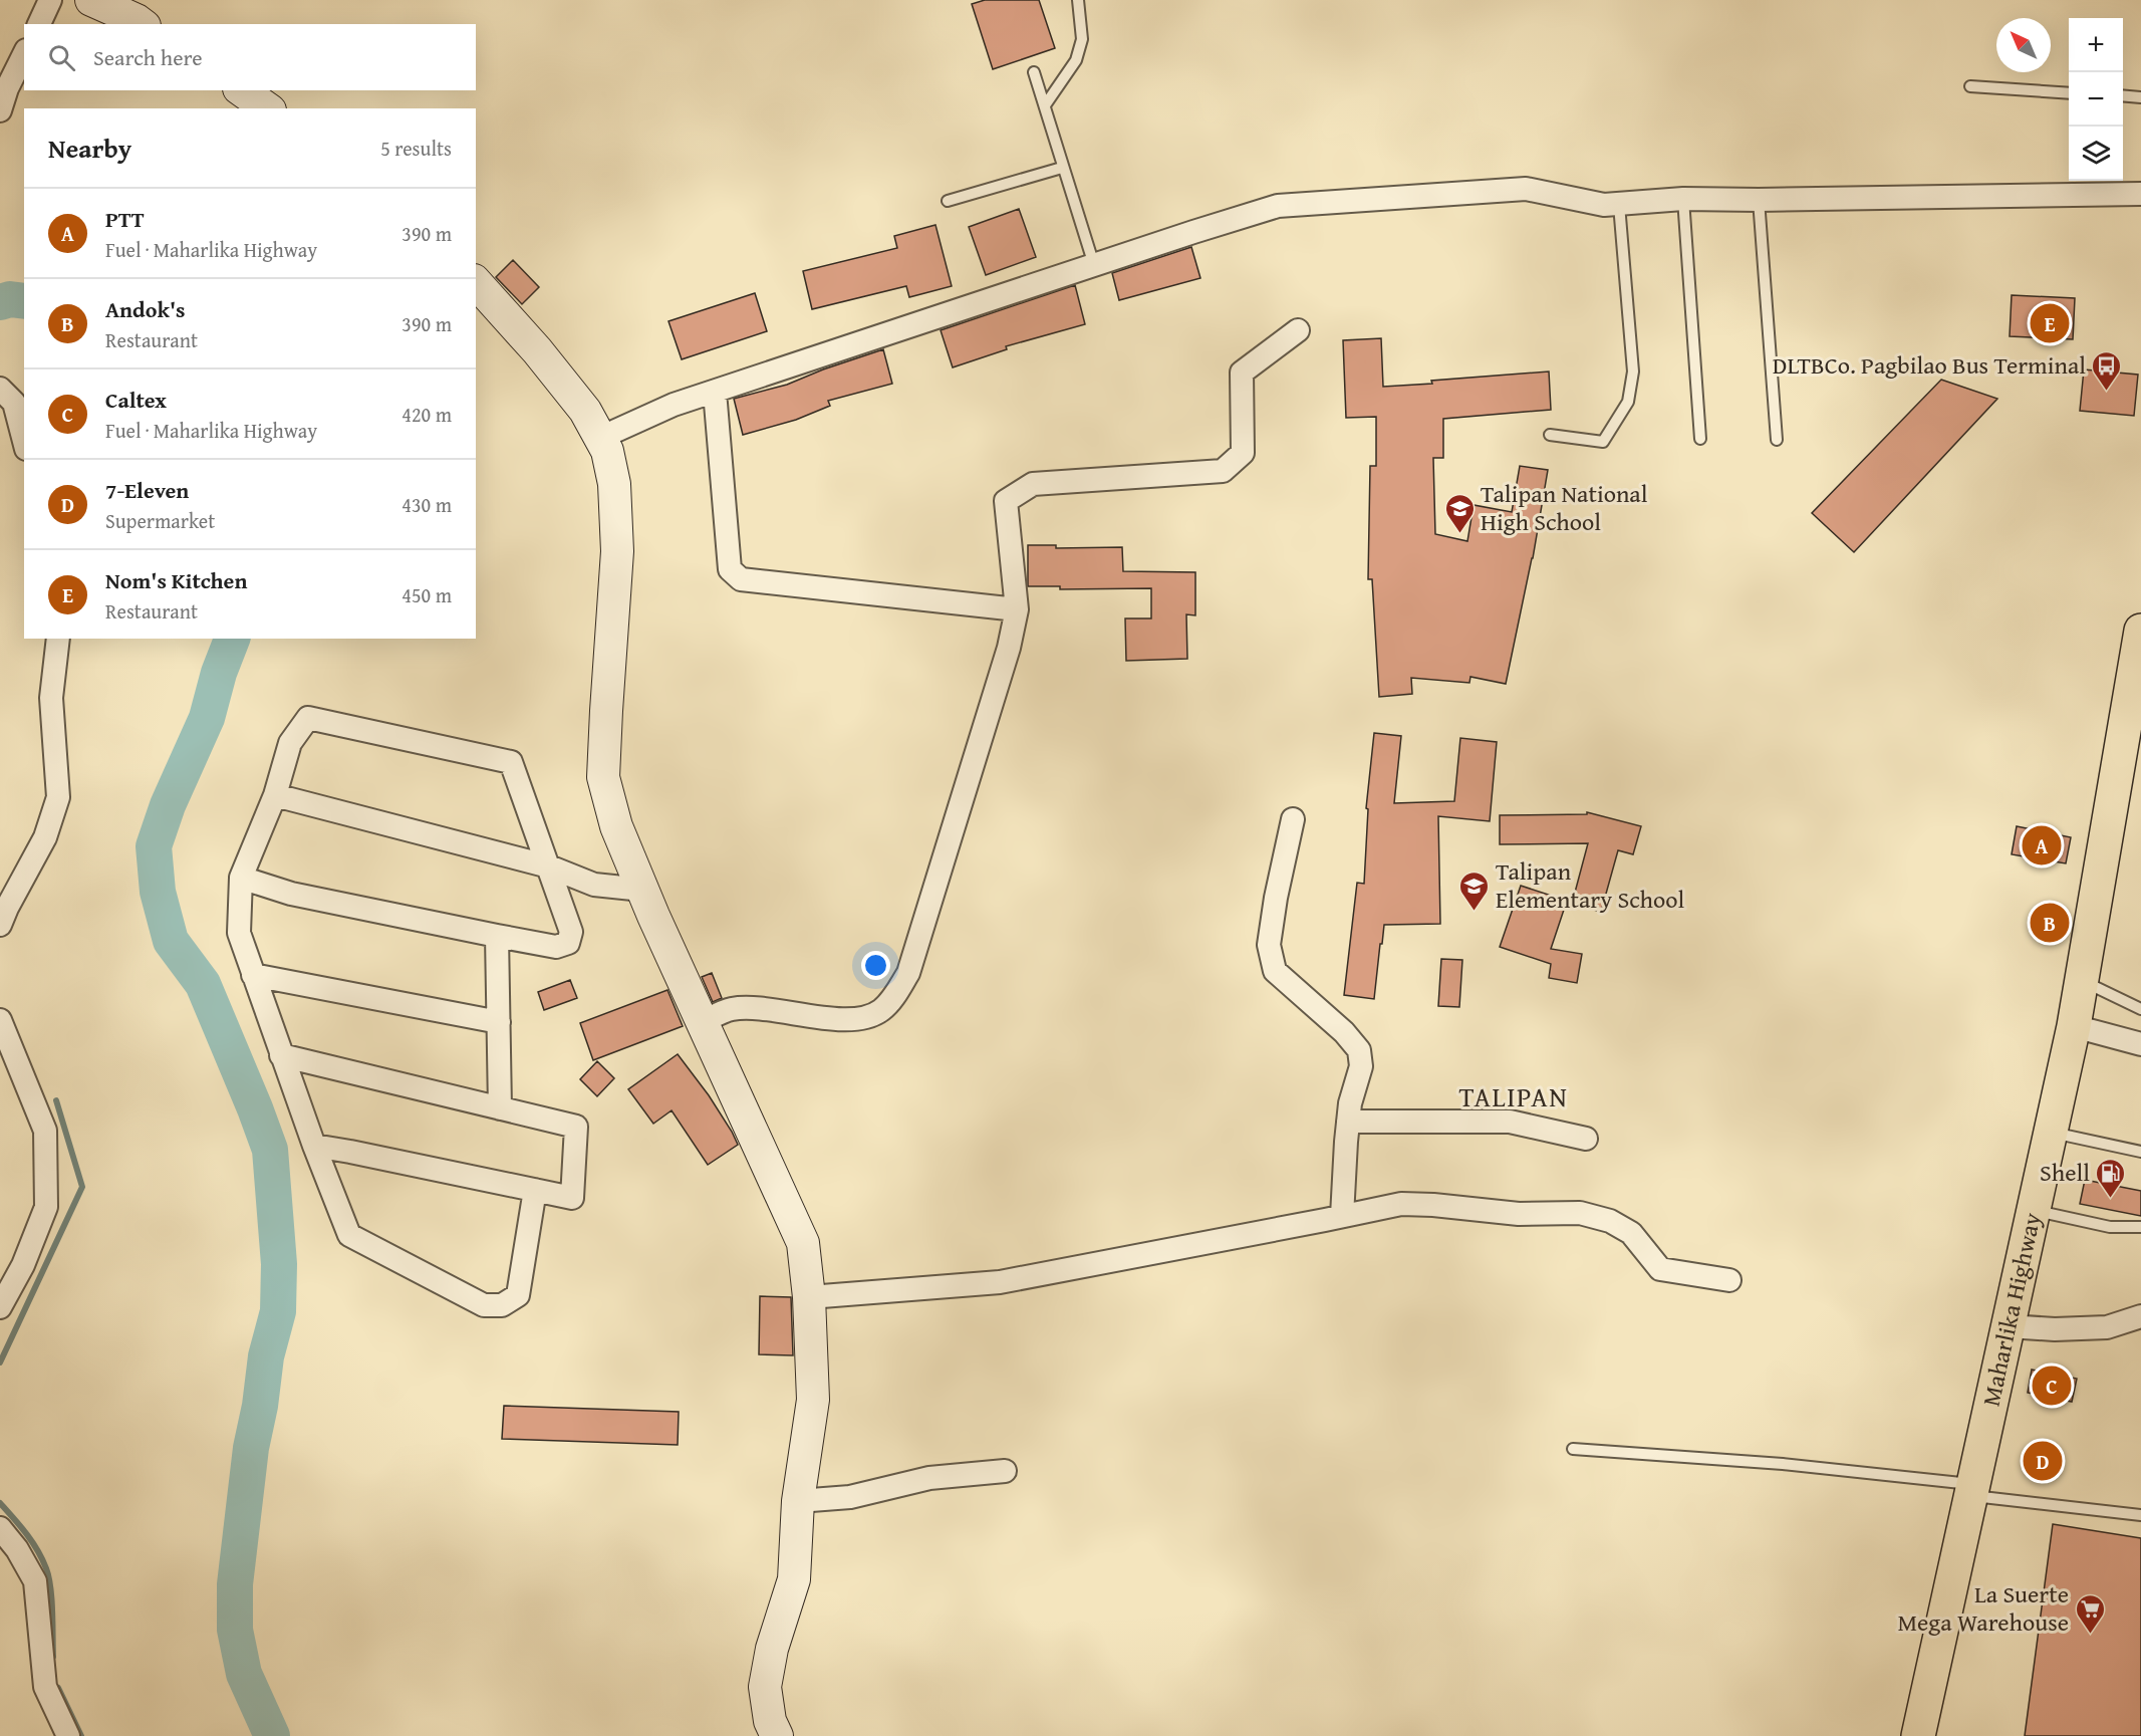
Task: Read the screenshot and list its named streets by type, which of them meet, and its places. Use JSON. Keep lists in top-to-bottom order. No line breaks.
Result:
{"streets":{"highway":["Maharlika Highway"]},"districts":["TALIPAN"],"places":{"bus stop":["DLTBCo. Pagbilao Bus Terminal"],"school or university":["Talipan National High School","Talipan Elementary School"],"fuel station":["Shell"],"supermarket":["La Suerte Mega Warehouse"]},"north":"top left","page":{"map_buttons":["+","−"],"search":"Search here","heading":["Nearby","5 results"],"list":[{"mark":"A","name":"PTT","note":"Fuel · Maharlika Highway","value":"390 m"},{"mark":"B","name":"Andok's","note":"Restaurant","value":"390 m"},{"mark":"C","name":"Caltex","note":"Fuel · Maharlika Highway","value":"420 m"},{"mark":"D","name":"7-Eleven","note":"Supermarket","value":"430 m"},{"mark":"E","name":"Nom's Kitchen","note":"Restaurant","value":"450 m"}],"pins":["E","A","B","C","D"]}}
